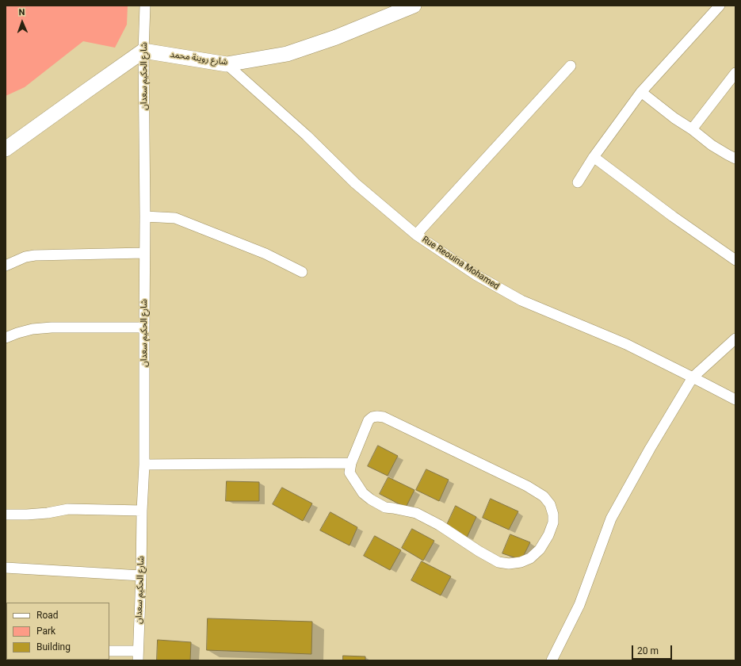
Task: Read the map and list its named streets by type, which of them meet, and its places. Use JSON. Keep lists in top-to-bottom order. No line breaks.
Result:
{"streets":{"main road":["شارع روينة محمد"],"street":["شارع الحكيم سعدان","Rue Reouina Mohamed"]},"crossings":[["شارع روينة محمد","شارع الحكيم سعدان"],["شارع روينة محمد","Rue Reouina Mohamed"]],"legend":["Road","Park","Building"],"scale_bar":"20 m","north":"top"}
